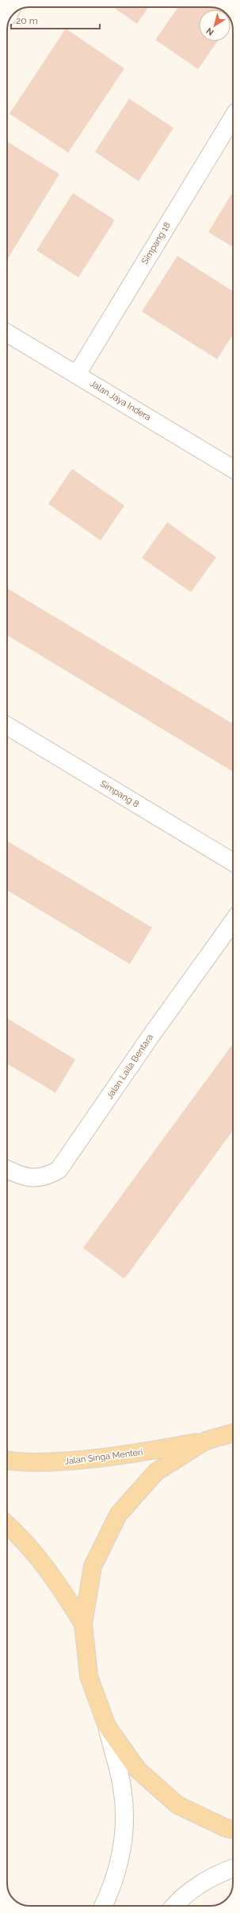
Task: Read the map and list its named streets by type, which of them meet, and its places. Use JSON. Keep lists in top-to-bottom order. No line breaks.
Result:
{"streets":{"main road":["Jalan Singa Menteri"],"street":["Simpang 18","Jalan Jaya Indera","Simpang 8","Jalan Laila Bentara"]},"crossings":[["Simpang 18","Jalan Jaya Indera"]],"scale_bar":"20 m","north":"bottom left"}
